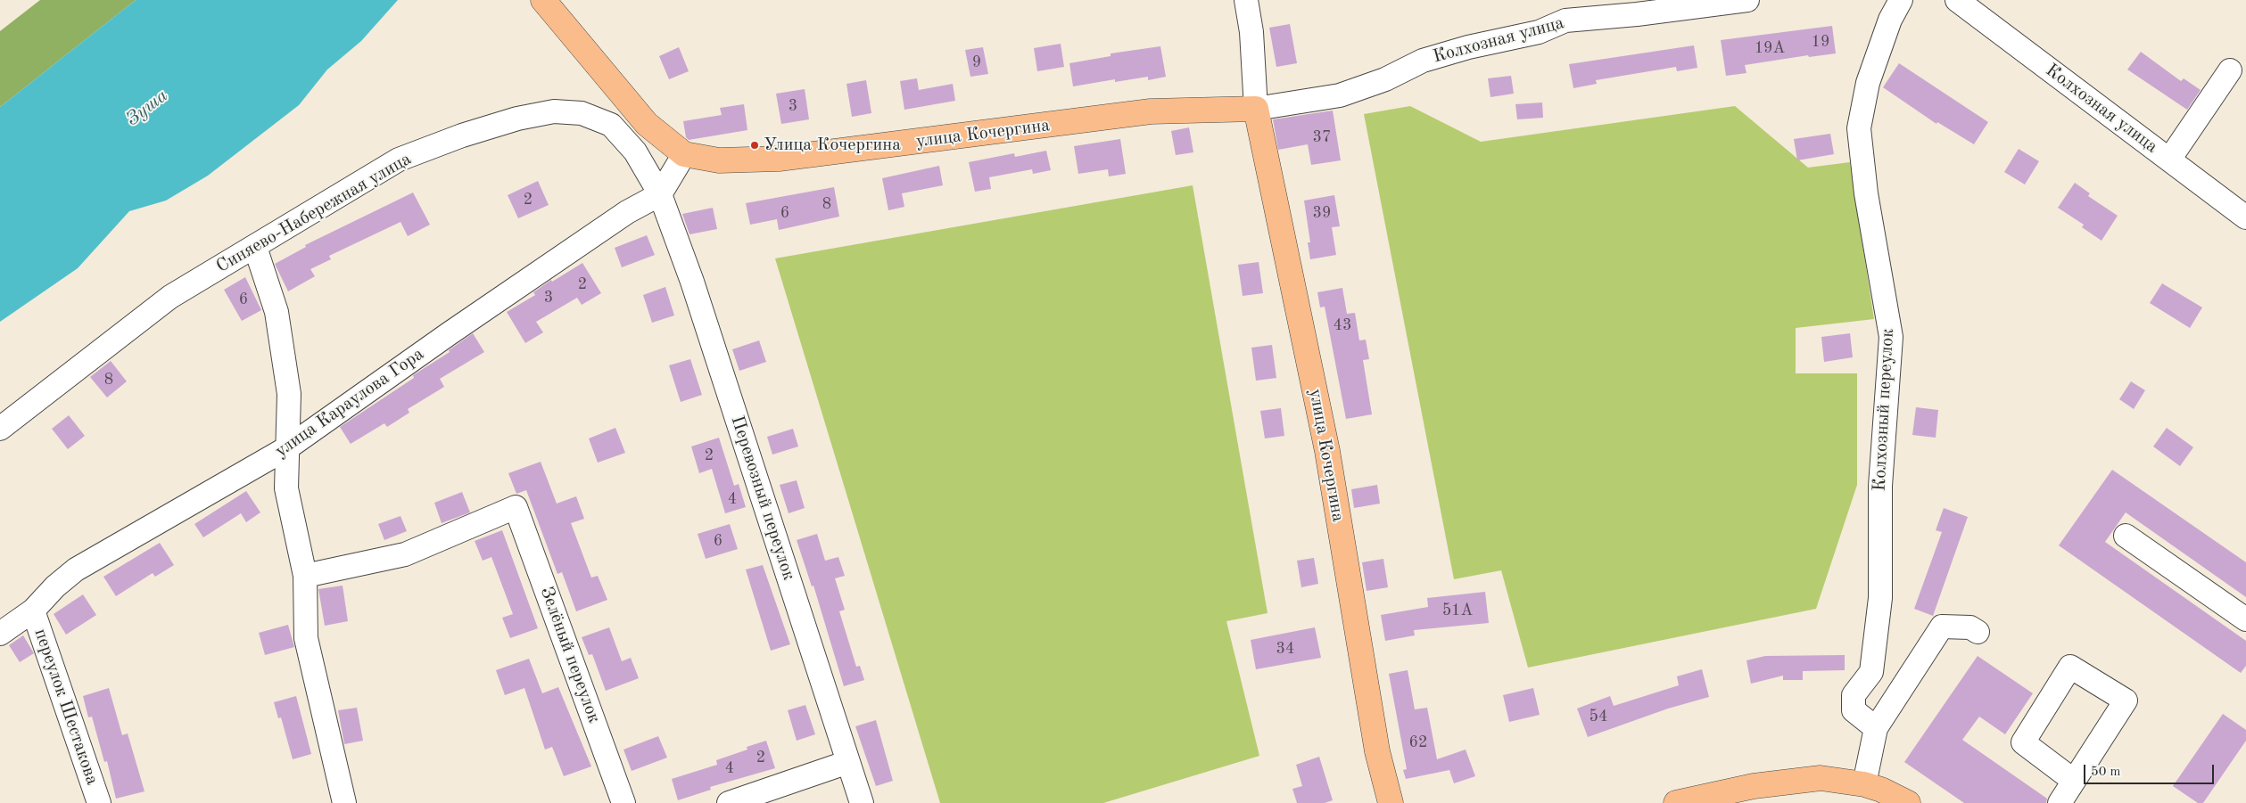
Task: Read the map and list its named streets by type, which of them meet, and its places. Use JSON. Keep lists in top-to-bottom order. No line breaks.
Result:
{"streets":{"main road":["улица Кочергина"],"street":["Колхозная улица","Синяево-Набережная улица","улица Караулова Гора","Колхозный переулок","Перевозный переулок","Зелёный переулок","переулок Шестакова"]},"crossings":[["Колхозная улица","улица Кочергина"],["Синяево-Набережная улица","улица Караулова Гора"],["Синяево-Набережная улица","Перевозный переулок"],["улица Караулова Гора","Перевозный переулок"],["улица Караулова Гора","переулок Шестакова"]],"water":["Зуша"],"places":["Улица Кочергина"],"house_numbers":["19","19А","9","3","37","2","8","6","39","2","3","6","43","8","2","4","6","51А","34","54","62","2","4"],"scale_bar":"50 m"}
